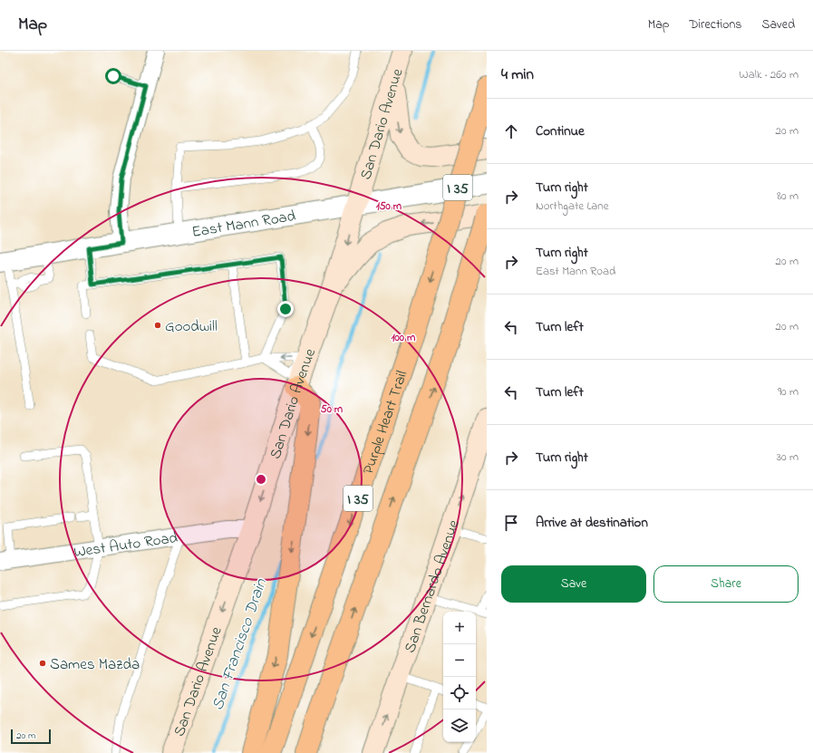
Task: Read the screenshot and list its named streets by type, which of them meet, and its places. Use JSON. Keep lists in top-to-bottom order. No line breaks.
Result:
{"streets":{"highway":["I 35","Purple Heart Trail"],"main road":["San Dario Avenue","San Bernardo Avenue"],"street":["East Mann Road","West Auto Road"]},"crossings":[["San Dario Avenue","East Mann Road"],["San Dario Avenue","West Auto Road"]],"one_way":["San Dario Avenue","San Bernardo Avenue"],"water":["San Francisco Drain"],"places":["Goodwill","Sames Mazda"],"scale_bar":"20 m","page":{"header":"Map","nav":["Map","Directions","Saved"],"heading":["4 min","Walk · 260 m"],"list":[["Continue","20 m"],["Turn right","Northgate Lane","80 m"],["Turn right","East Mann Road","20 m"],["Turn left","20 m"],["Turn left","90 m"],["Turn right","30 m"],"Arrive at destination"],"buttons":["Save","Share"],"map_buttons":["+","−"],"scale":"20 m"},"rings":["150 m","100 m","50 m"]}
